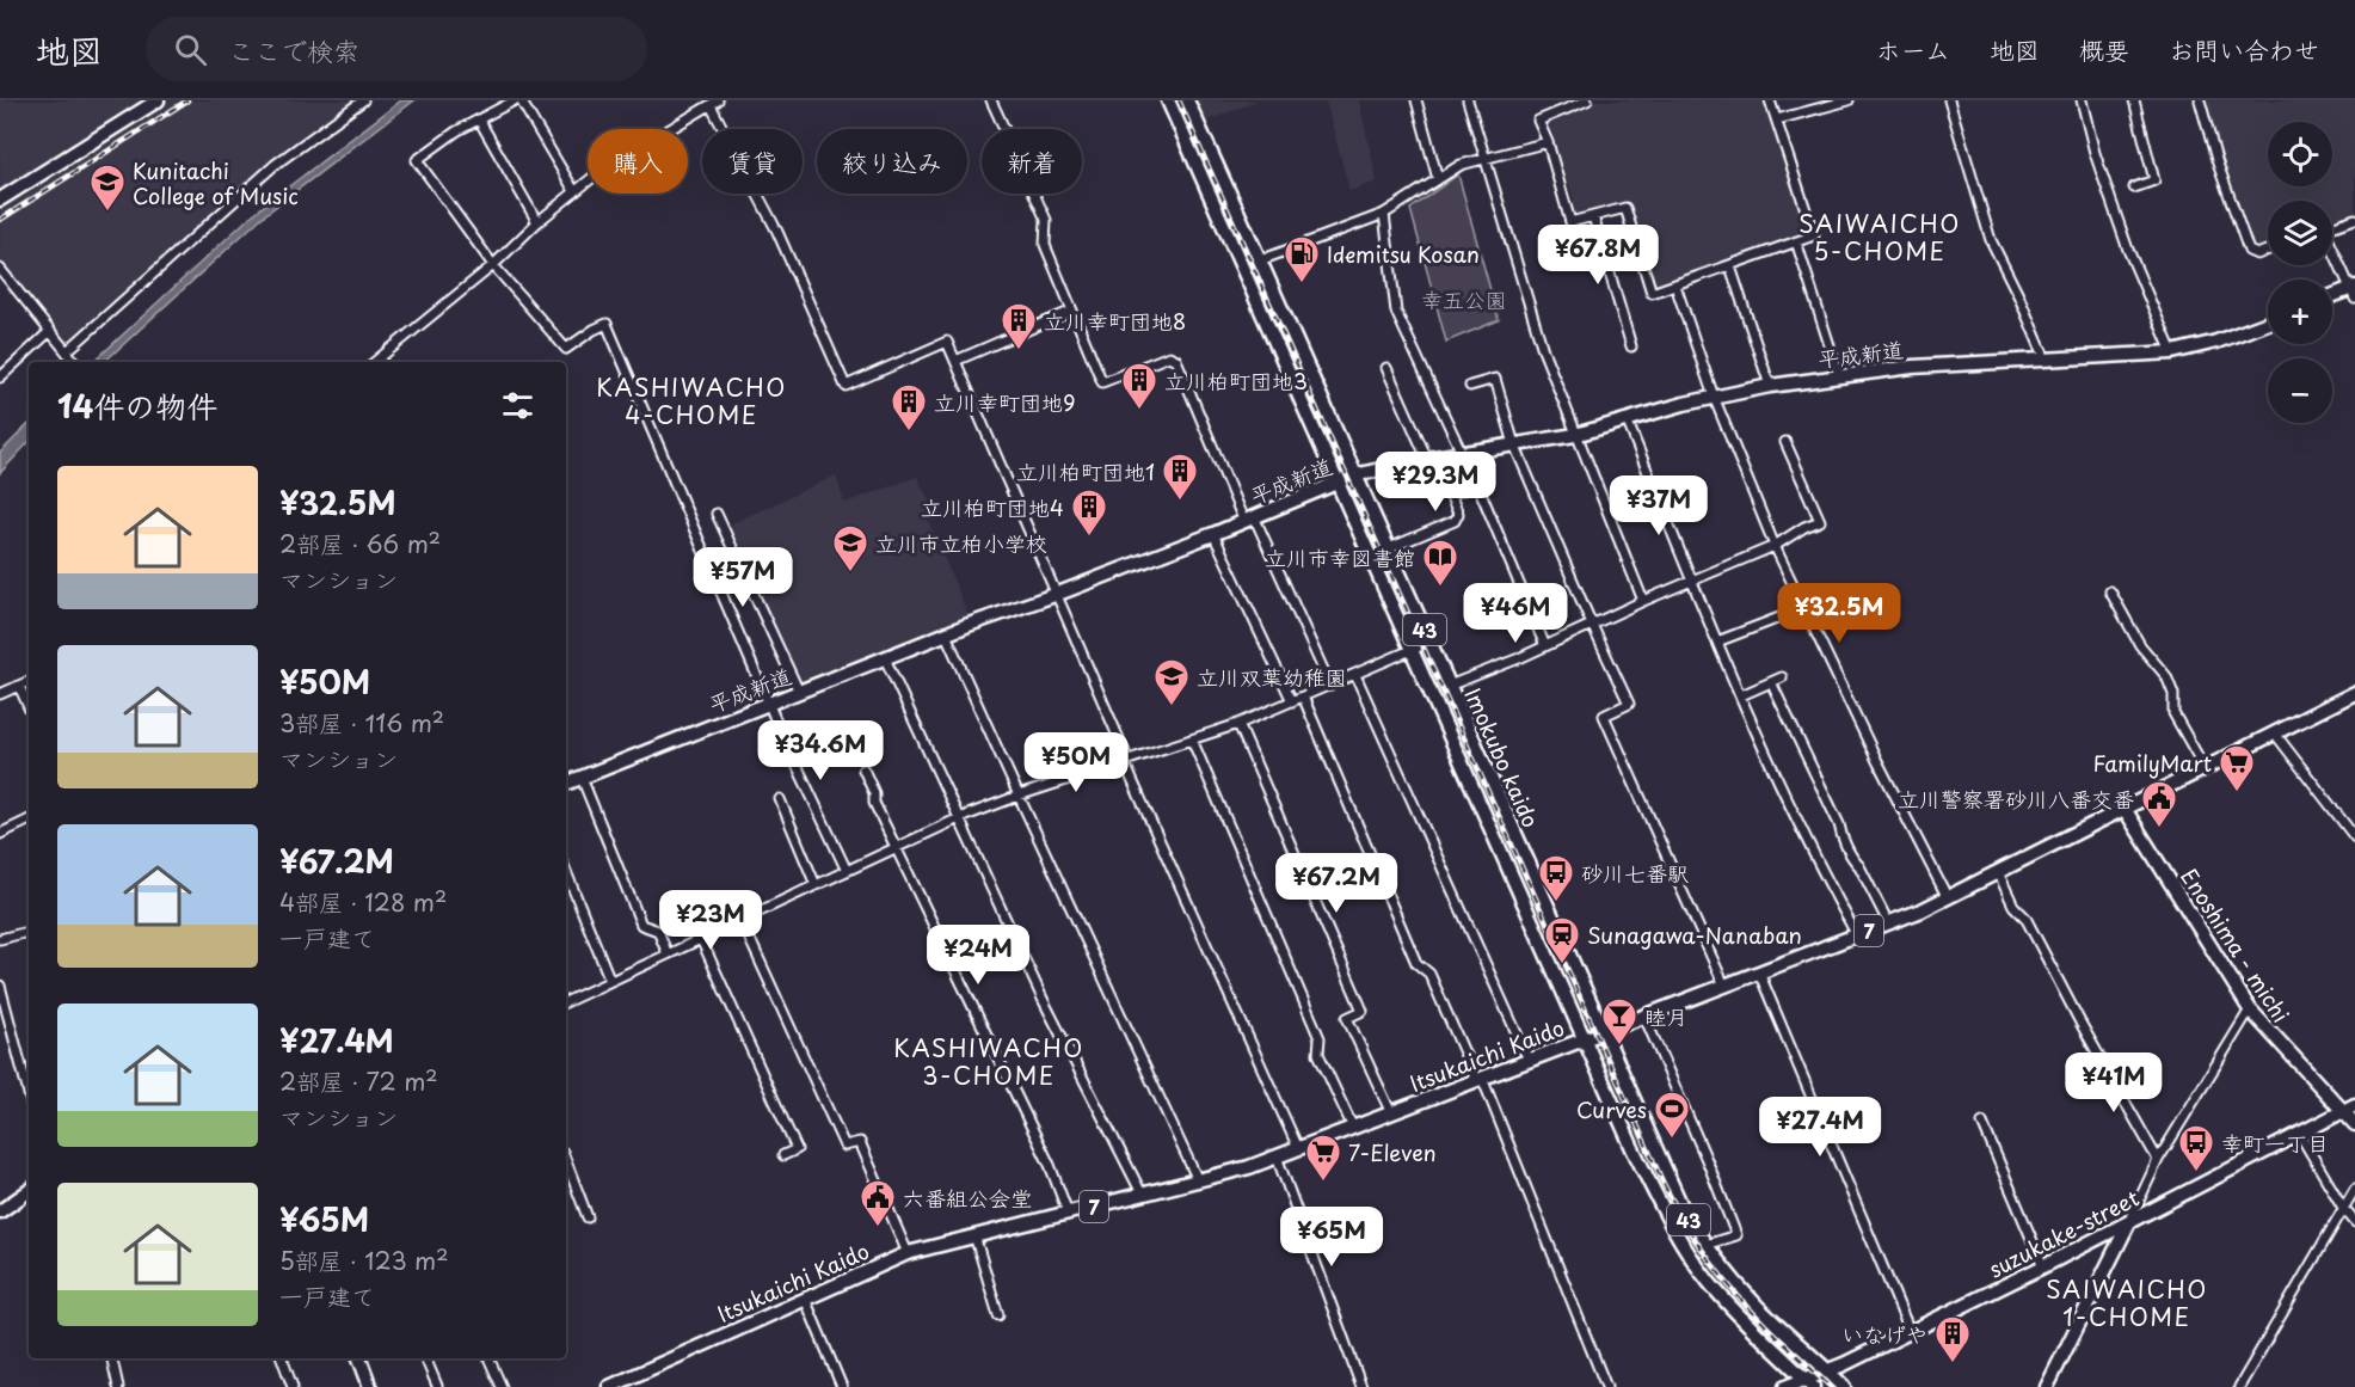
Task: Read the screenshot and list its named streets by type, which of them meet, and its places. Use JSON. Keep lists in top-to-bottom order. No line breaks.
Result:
{"streets":{"main road":["平成新道","43","Imokubo kaido","7","Enoshima - michi","Itsukaichi Kaido","suzukake-street"]},"crossings":[["平成新道","Imokubo kaido"],["Imokubo kaido","Itsukaichi Kaido"],["Imokubo kaido","suzukake-street"],["Enoshima - michi","Itsukaichi Kaido"],["Enoshima - michi","suzukake-street"]],"districts":["SAIWAICHO 5-CHOME","KASHIWACHO 4-CHOME","KASHIWACHO 3-CHOME","SAIWAICHO 1-CHOME"],"parks":["幸五公園"],"places":{"school or university":["Kunitachi College of Music","立川市立柏小学校","立川双葉幼稚園"],"fuel station":["Idemitsu Kosan"],"building":["立川幸町団地8","立川柏町団地3","立川幸町団地9","立川柏町団地1","立川柏町団地4","いなげや"],"library":["立川市幸図書館"],"supermarket":["FamilyMart","7-Eleven"],"public building":["立川警察署砂川八番交番","六番組公会堂"],"bus stop":["砂川七番駅","幸町一丁目"],"station":["Sunagawa-Nanaban"],"bar":["睦月"],"sports":["Curves"]},"page":{"header":"地図","search":"ここで検索","nav":["ホーム","地図","概要","お問い合わせ"],"map_buttons":["+","−"],"chip":["購入","賃貸","絞り込み","新着"],"price":["¥67.8M","¥29.3M","¥37M","¥57M","¥46M","¥32.5M","¥34.6M","¥50M","¥67.2M","¥23M","¥24M","¥41M","¥27.4M","¥65M"],"heading":"14件の物件","list":[{"name":"¥32.5M","note":"2部屋 · 66 m² · マンション"},{"name":"¥50M","note":"3部屋 · 116 m² · マンション"},{"name":"¥67.2M","note":"4部屋 · 128 m² · 一戸建て"},{"name":"¥27.4M","note":"2部屋 · 72 m² · マンション"},{"name":"¥65M","note":"5部屋 · 123 m² · 一戸建て"}]}}
